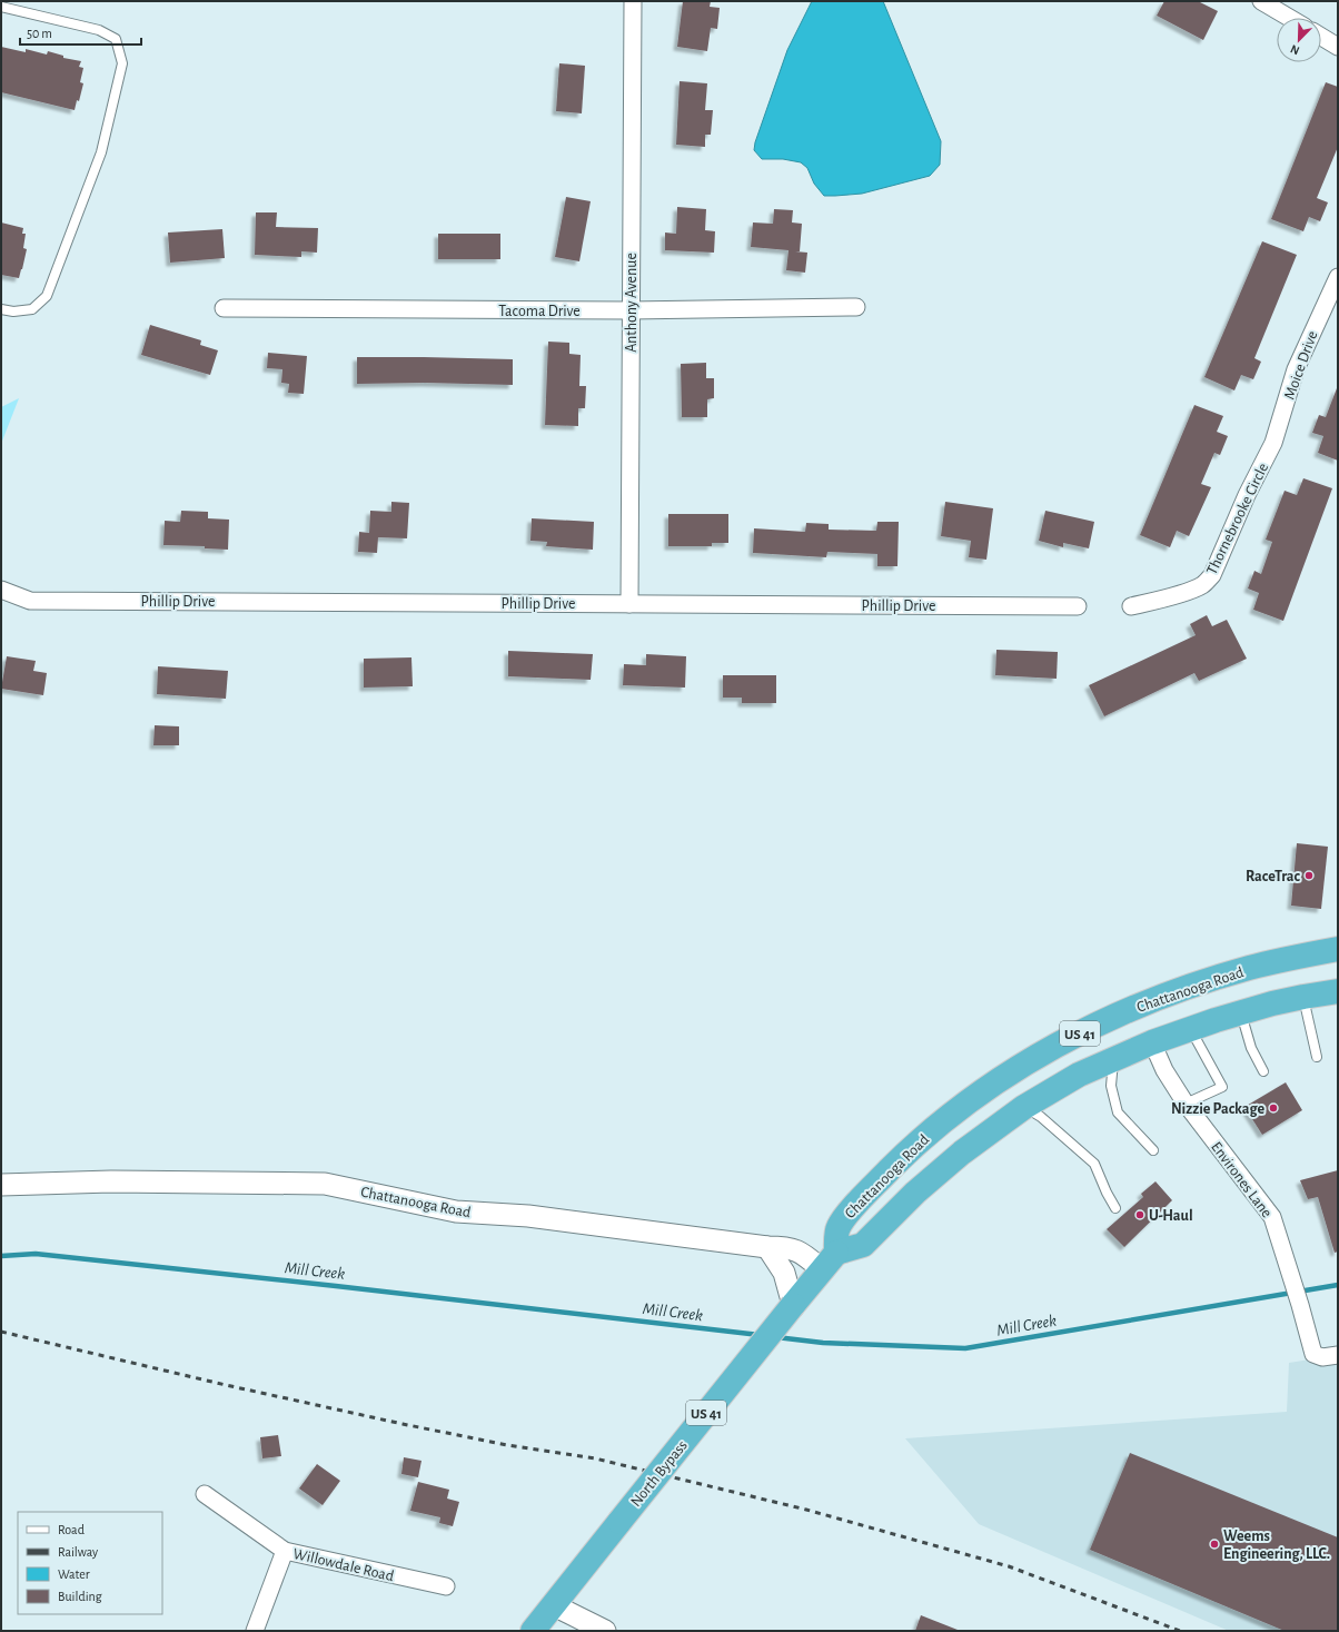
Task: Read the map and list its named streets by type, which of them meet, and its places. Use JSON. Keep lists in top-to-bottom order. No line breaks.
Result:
{"streets":{"highway":["Chattanooga Road","US 41","North Bypass"],"street":["Anthony Avenue","Tacoma Drive","Moice Drive","Thornebrooke Circle","Phillip Drive","Environes Lane","Willowdale Road"]},"crossings":[["Anthony Avenue","Tacoma Drive"],["Anthony Avenue","Phillip Drive"],["Moice Drive","Thornebrooke Circle"],["Chattanooga Road","Environes Lane"],["Chattanooga Road","North Bypass"]],"water":["Mill Creek"],"places":["RaceTrac","Nizzie Package","U-Haul","Weems Engineering, LLC."],"legend":["Road","Railway","Water","Building"],"scale_bar":"50 m","north":"bottom left"}
